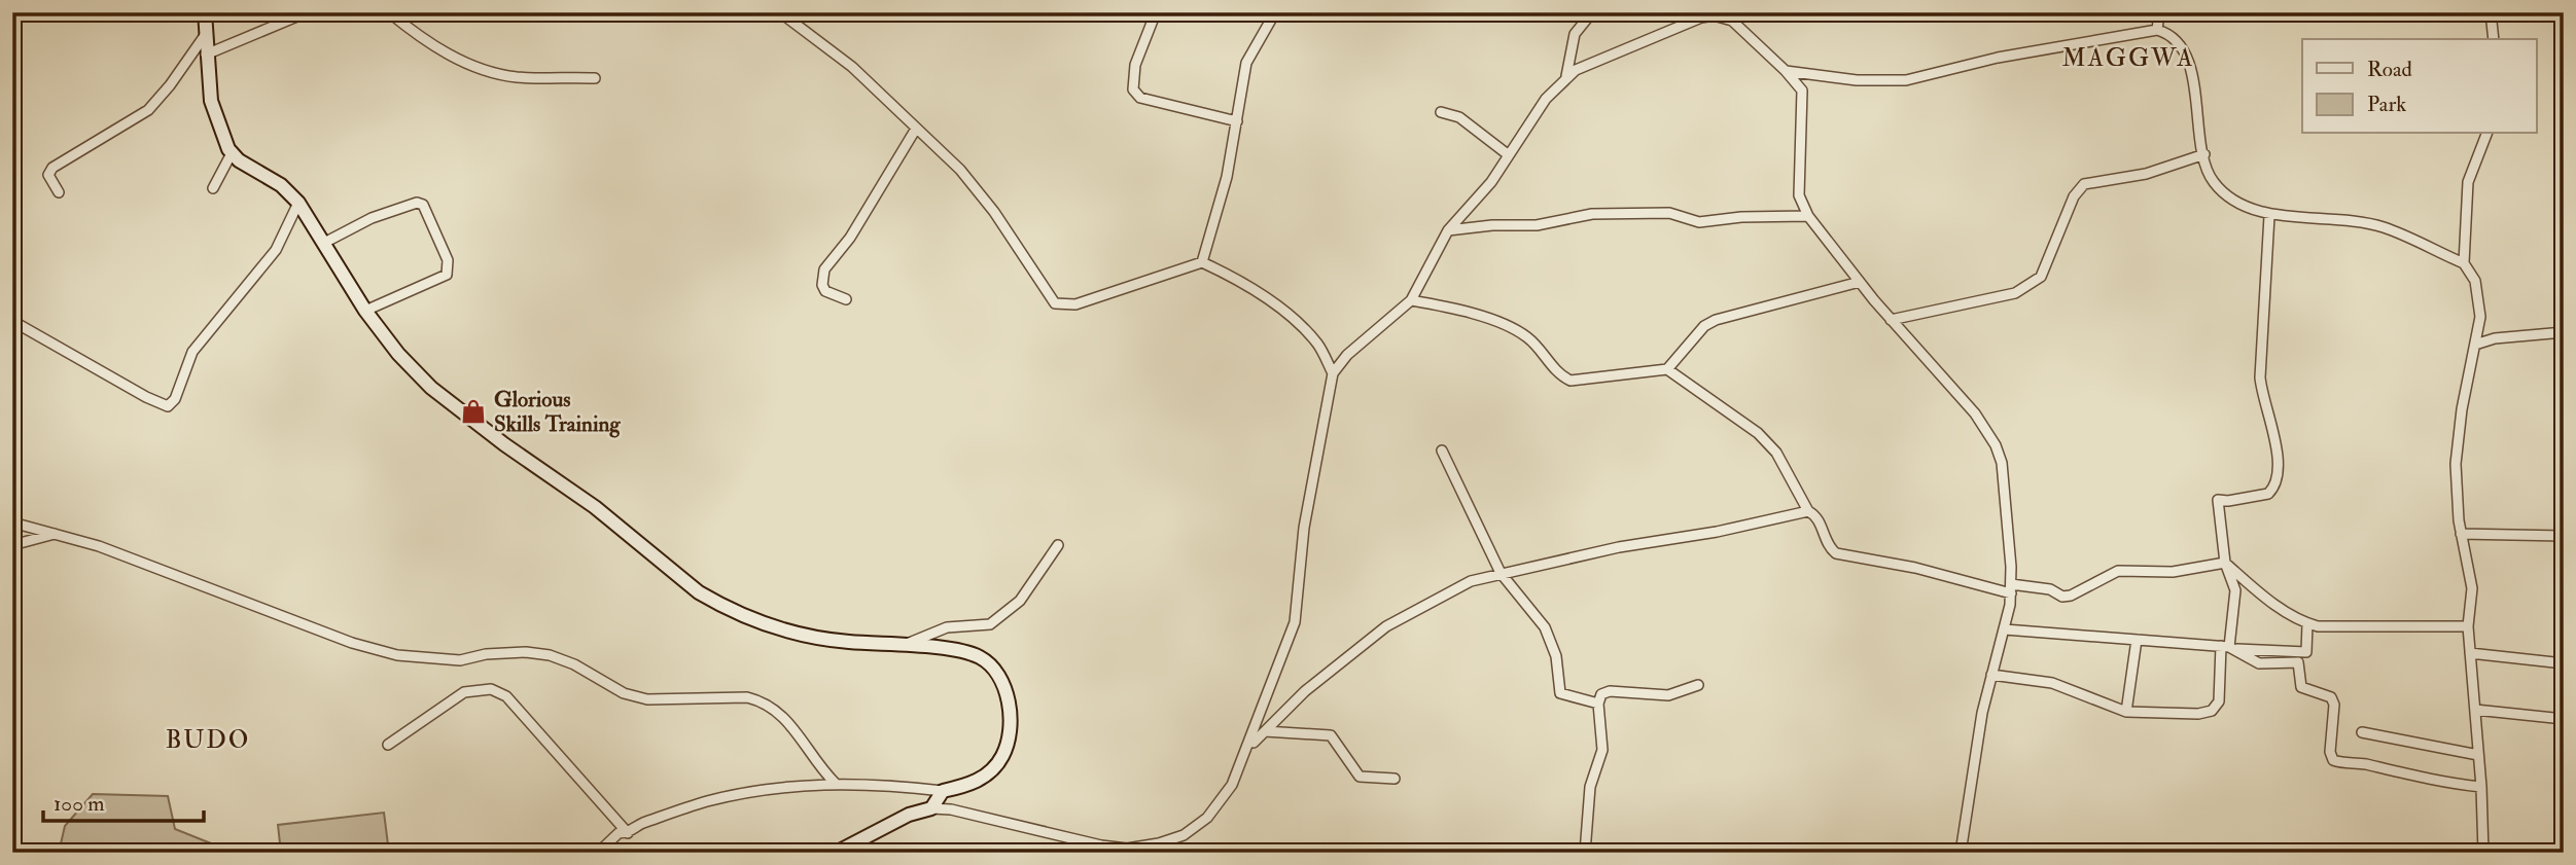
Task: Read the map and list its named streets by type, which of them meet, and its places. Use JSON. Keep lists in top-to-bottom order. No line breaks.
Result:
{"districts":["MAGGWA","BUDO"],"places":{"shop":["Glorious Skills Training"]},"legend":["Road","Park"],"scale_bar":"100 m"}
